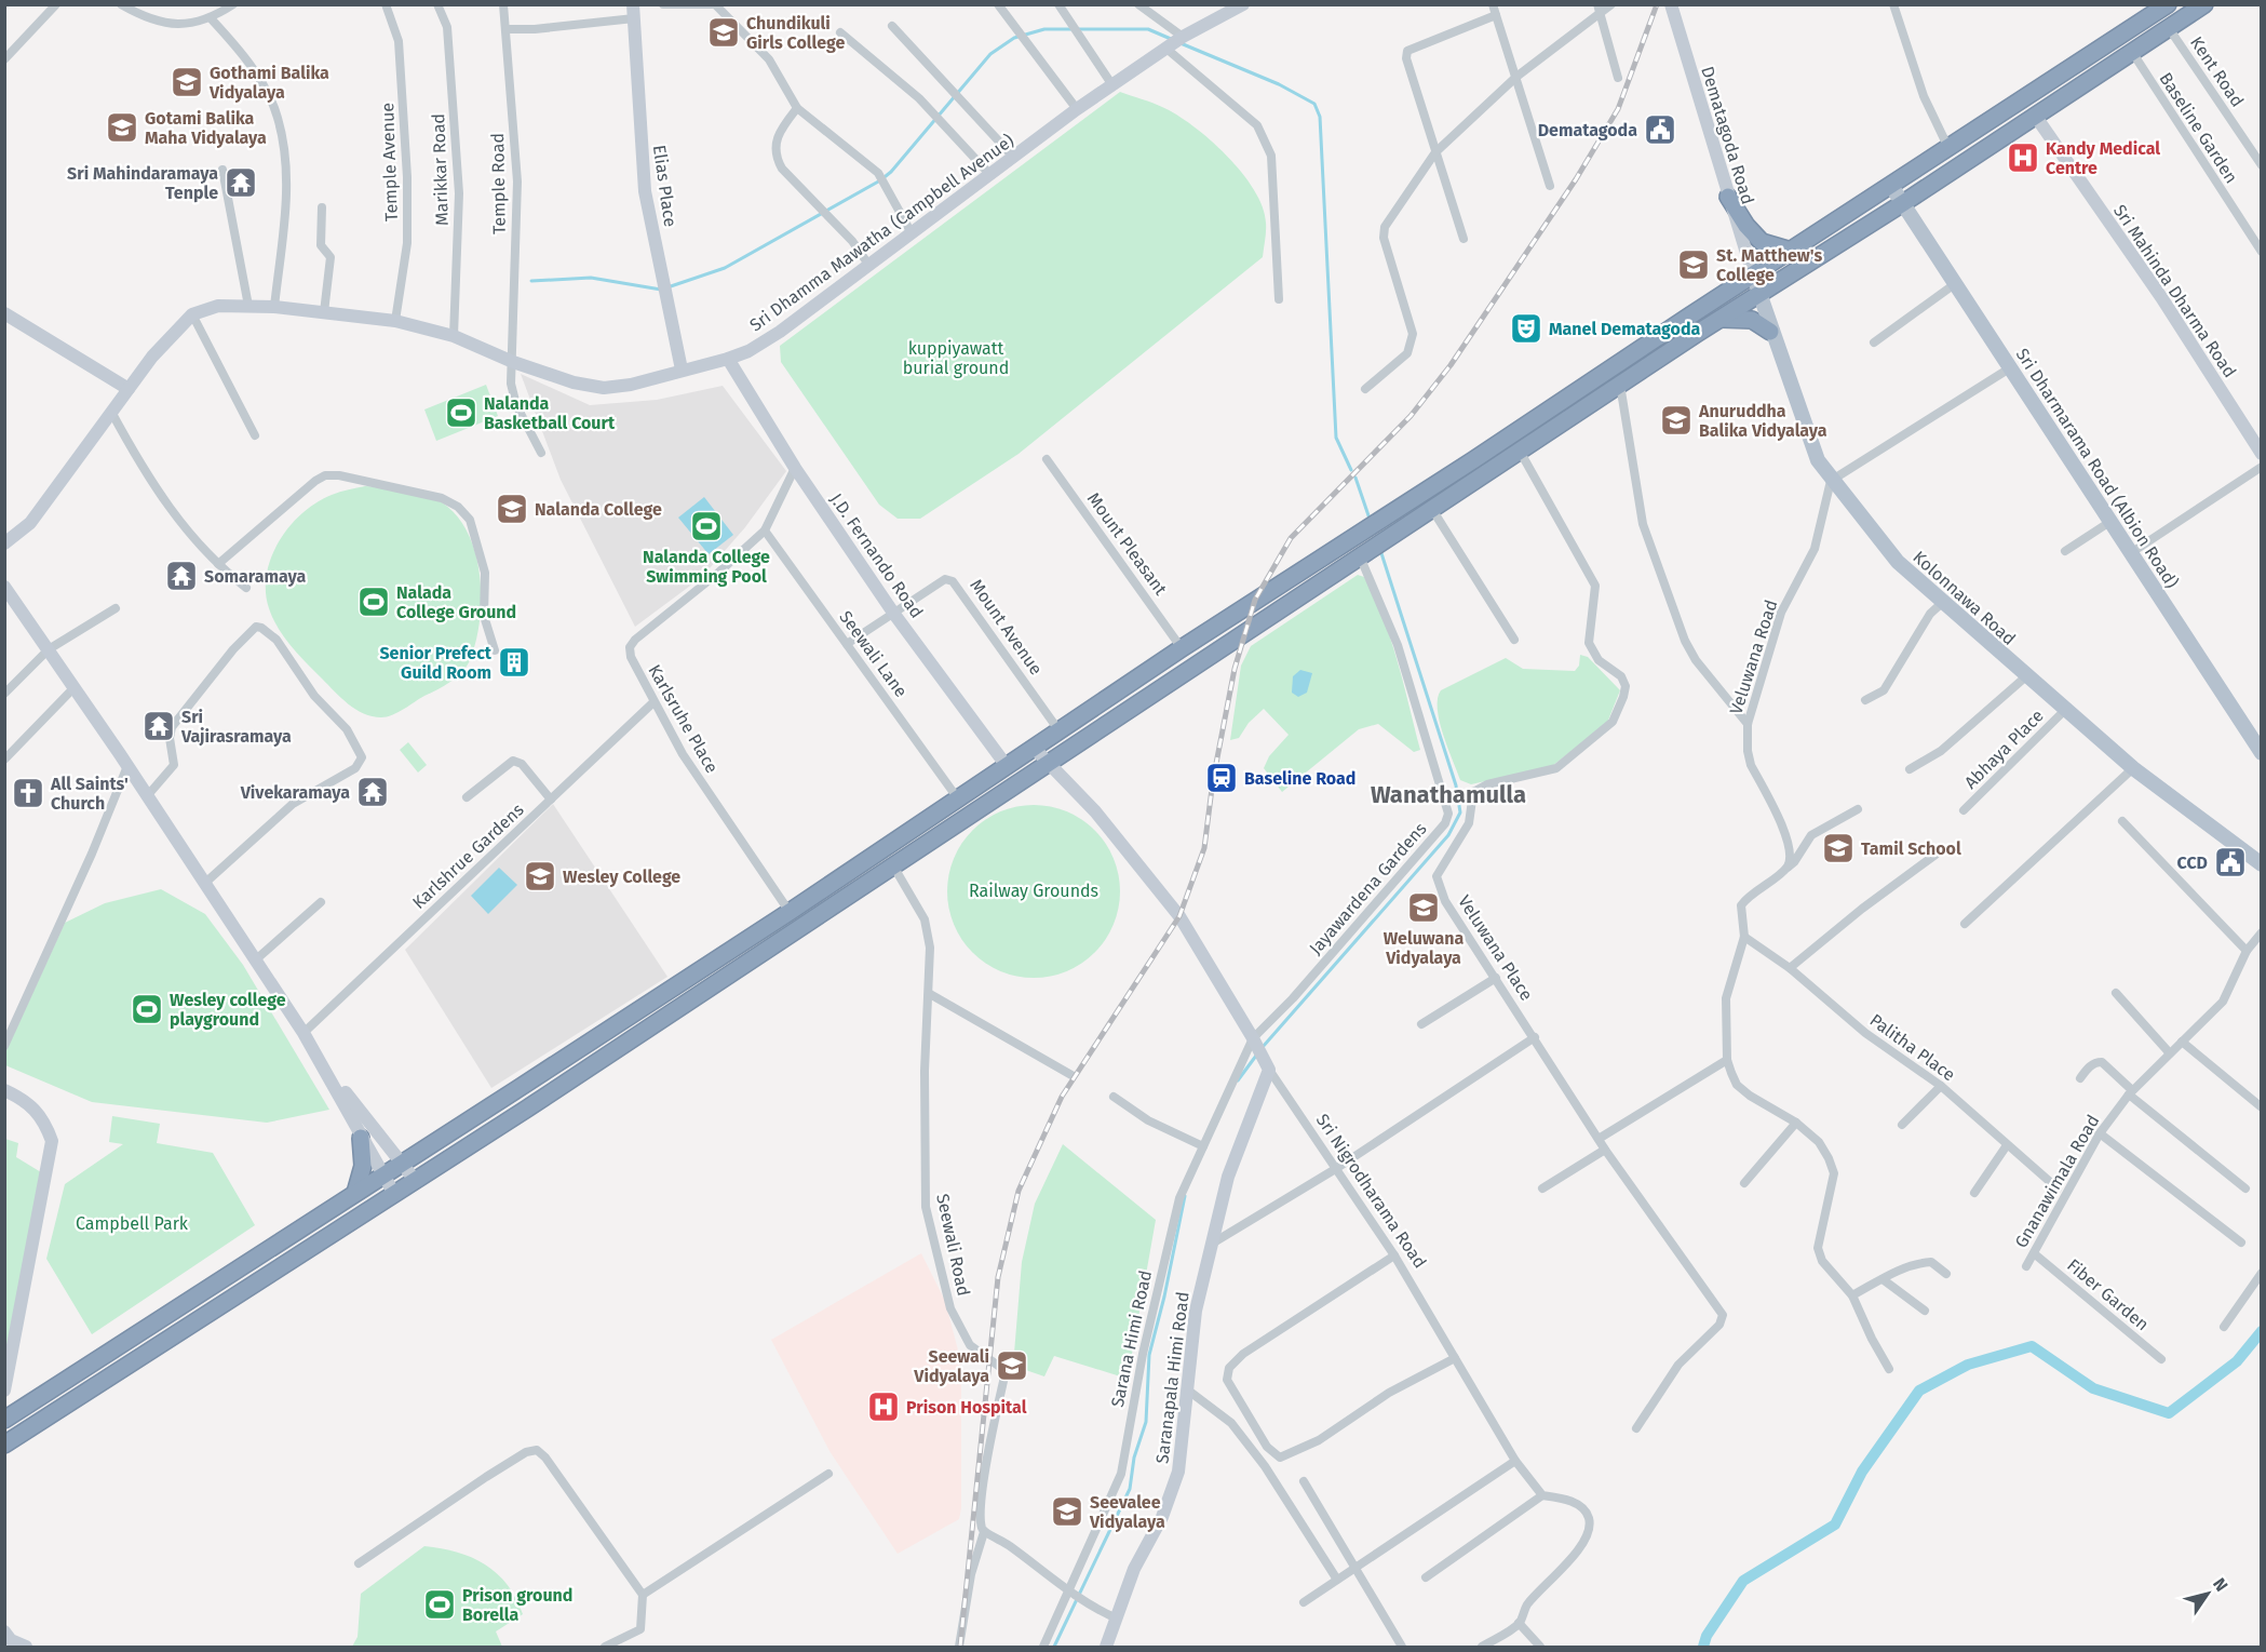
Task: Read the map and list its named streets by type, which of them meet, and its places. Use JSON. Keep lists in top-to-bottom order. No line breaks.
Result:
{"streets":{"main road":["Sri Dharmarama Road (Albion Road)","Kolonnawa Road"],"street":["Kent Road","Baseline Garden","Dematagoda Road","Temple Avenue","Marikkar Road","Temple Road","Elias Place","Sri Dhamma Mawatha (Campbell Avenue)","Sri Mahinda Dharma Road","Mount Pleasant","J.D. Fernando Road","Mount Avenue","Seewali Lane","Veluwana Road","Karlsruhe Place","Abhaya Place","Karlshrue Gardens","Jayawardena Gardens","Veluwana Place","Palitha Place","Gnanawimala Road","Sri Nigrodharama Road","Seewali Road","Fiber Garden","Sarana Himi Road","Saranapala Himi Road"]},"crossings":[["Dematagoda Road","Kolonnawa Road"],["Temple Avenue","Sri Dhamma Mawatha (Campbell Avenue)"],["Marikkar Road","Sri Dhamma Mawatha (Campbell Avenue)"],["Temple Road","Sri Dhamma Mawatha (Campbell Avenue)"],["Elias Place","Sri Dhamma Mawatha (Campbell Avenue)"],["Sri Dhamma Mawatha (Campbell Avenue)","J.D. Fernando Road"],["J.D. Fernando Road","Mount Avenue"],["J.D. Fernando Road","Karlsruhe Place"],["Kolonnawa Road","Veluwana Road"],["Kolonnawa Road","Abhaya Place"],["Mount Avenue","Seewali Lane"],["Seewali Lane","Karlsruhe Place"],["Karlsruhe Place","Karlshrue Gardens"],["Jayawardena Gardens","Sri Nigrodharama Road"],["Jayawardena Gardens","Sarana Himi Road"],["Gnanawimala Road","Fiber Garden"],["Sri Nigrodharama Road","Sarana Himi Road"],["Sri Nigrodharama Road","Saranapala Himi Road"]],"districts":["Wanathamulla"],"parks":["kuppiyawatt burial ground","Railway Grounds","Campbell Park"],"places":{"school or university":["Chundikuli Girls College","Gothami Balika Vidyalaya","Gotami Balika Maha Vidyalaya","St. Matthew's College","Anuruddha Balika Vidyalaya","Nalanda College","Tamil School","Wesley College","Weluwana Vidyalaya","Seewali Vidyalaya","Seevalee Vidyalaya"],"public building":["Dematagoda","CCD"],"hospital":["Kandy Medical Centre","Prison Hospital"],"temple":["Sri Mahindaramaya Tenple","Somaramaya","Sri Vajirasramaya","Vivekaramaya"],"theatre":["Manel Dematagoda"],"sports":["Nalanda Basketball Court","Nalanda College Swimming Pool","Nalada College Ground","Wesley college playground","Prison ground Borella"],"building":["Senior Prefect Guild Room"],"station":["Baseline Road"],"church":["All Saints' Church"]},"north":"top right"}
